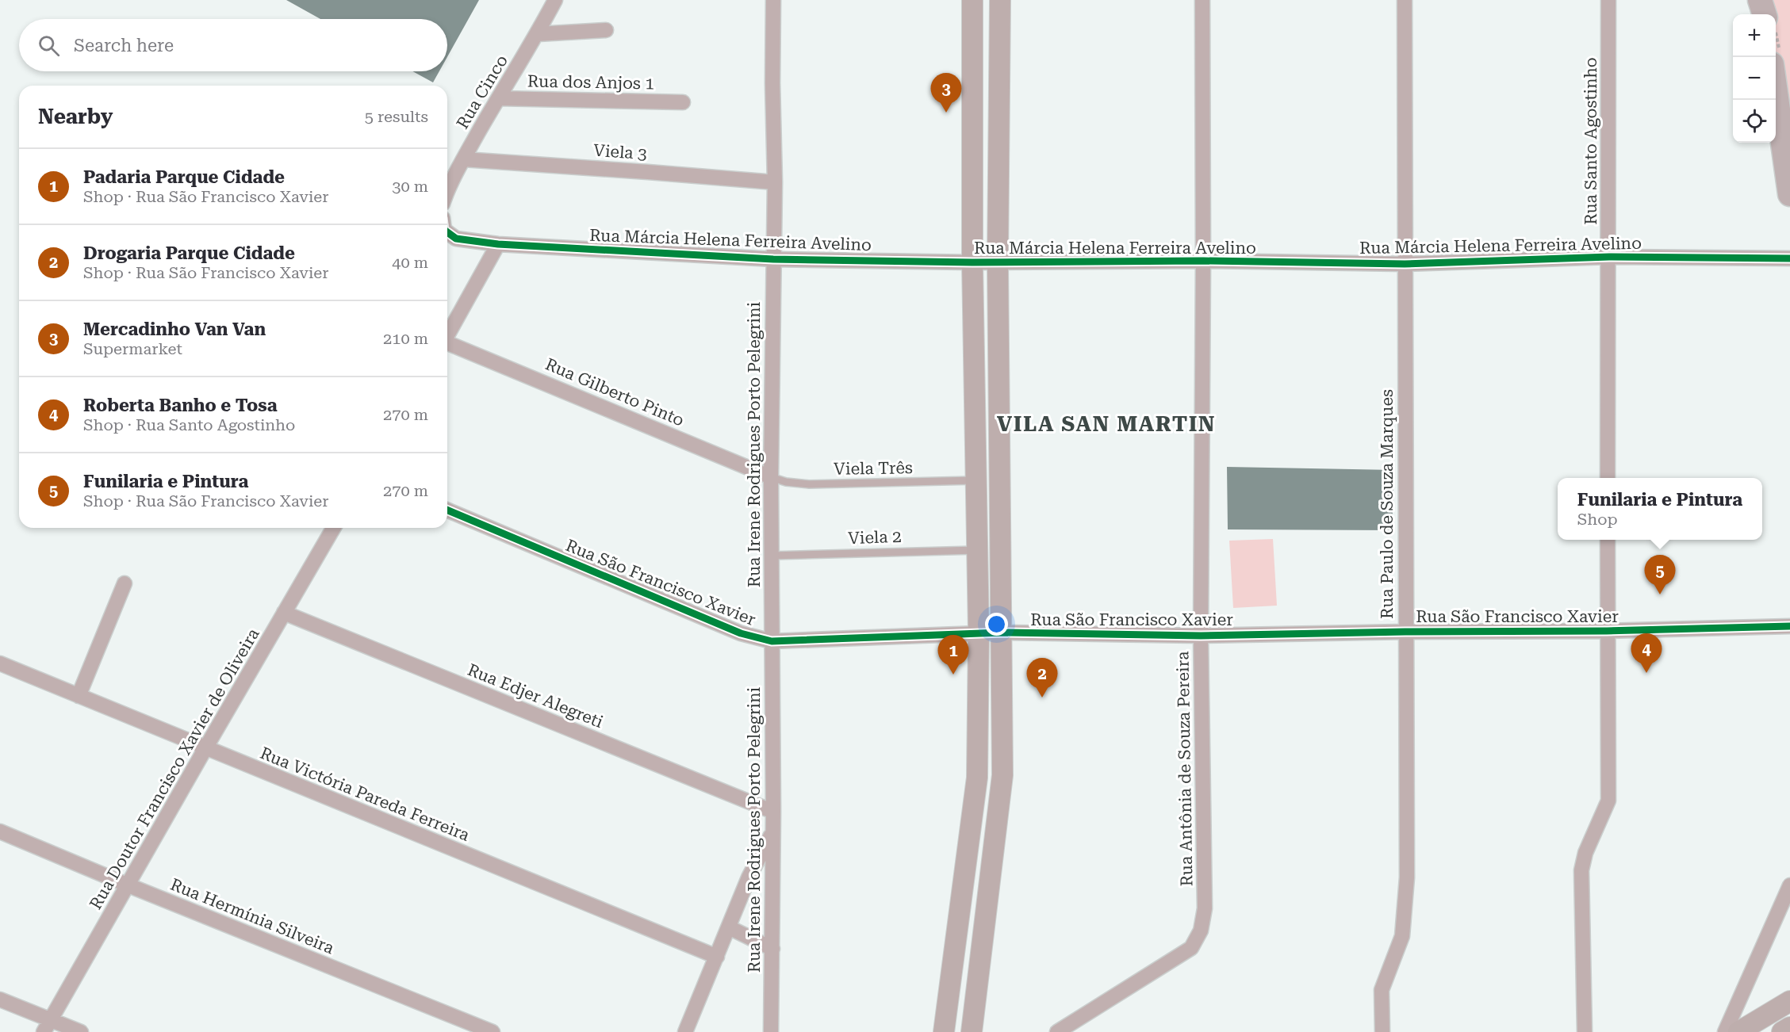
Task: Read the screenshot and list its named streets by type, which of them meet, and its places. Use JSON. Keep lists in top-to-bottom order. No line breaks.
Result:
{"streets":{"street":["Rua dos Anjos 1","Rua Cinco","Rua Santo Agostinho","Viela 3","Rua Márcia Helena Ferreira Avelino","Rua Gilberto Pinto","Rua Irene Rodrigues Porto Pelegrini","Rua Paulo de Souza Marques","Rua São Francisco Xavier","Rua Edjer Alegreti","Rua Doutor Francisco Xavier de Oliveira","Rua Antônia de Souza Pereira","Rua Victória Pareda Ferreira","Rua Hermínia Silveira"],"lane":["Viela Três","Viela 2"]},"crossings":[["Rua dos Anjos 1","Rua Cinco"],["Rua Cinco","Viela 3"],["Rua Santo Agostinho","Rua Márcia Helena Ferreira Avelino"],["Viela 3","Rua Irene Rodrigues Porto Pelegrini"],["Rua Márcia Helena Ferreira Avelino","Rua Irene Rodrigues Porto Pelegrini"],["Rua Márcia Helena Ferreira Avelino","Rua Paulo de Souza Marques"],["Rua Márcia Helena Ferreira Avelino","Rua Antônia de Souza Pereira"],["Rua Gilberto Pinto","Rua Irene Rodrigues Porto Pelegrini"],["Rua Gilberto Pinto","Viela Três"],["Rua Irene Rodrigues Porto Pelegrini","Viela Três"],["Rua Irene Rodrigues Porto Pelegrini","Viela 2"],["Rua Irene Rodrigues Porto Pelegrini","Rua São Francisco Xavier"],["Rua Irene Rodrigues Porto Pelegrini","Rua Edjer Alegreti"],["Rua Paulo de Souza Marques","Rua São Francisco Xavier"],["Rua São Francisco Xavier","Rua Antônia de Souza Pereira"],["Rua Edjer Alegreti","Rua Doutor Francisco Xavier de Oliveira"],["Rua Doutor Francisco Xavier de Oliveira","Rua Victória Pareda Ferreira"],["Rua Doutor Francisco Xavier de Oliveira","Rua Hermínia Silveira"]],"districts":["VILA SAN MARTIN"],"page":{"map_buttons":["+","−"],"search":"Search here","pins":["3","5","4","1","2"],"heading":["Nearby","5 results"],"list":[{"mark":"1","name":"Padaria Parque Cidade","note":"Shop · Rua São Francisco Xavier","value":"30 m"},{"mark":"2","name":"Drogaria Parque Cidade","note":"Shop · Rua São Francisco Xavier","value":"40 m"},{"mark":"3","name":"Mercadinho Van Van","note":"Supermarket","value":"210 m"},{"mark":"4","name":"Roberta Banho e Tosa","note":"Shop · Rua Santo Agostinho","value":"270 m"},{"mark":"5","name":"Funilaria e Pintura","note":"Shop · Rua São Francisco Xavier","value":"270 m"}],"popup":["Funilaria e Pintura","Shop"]}}
